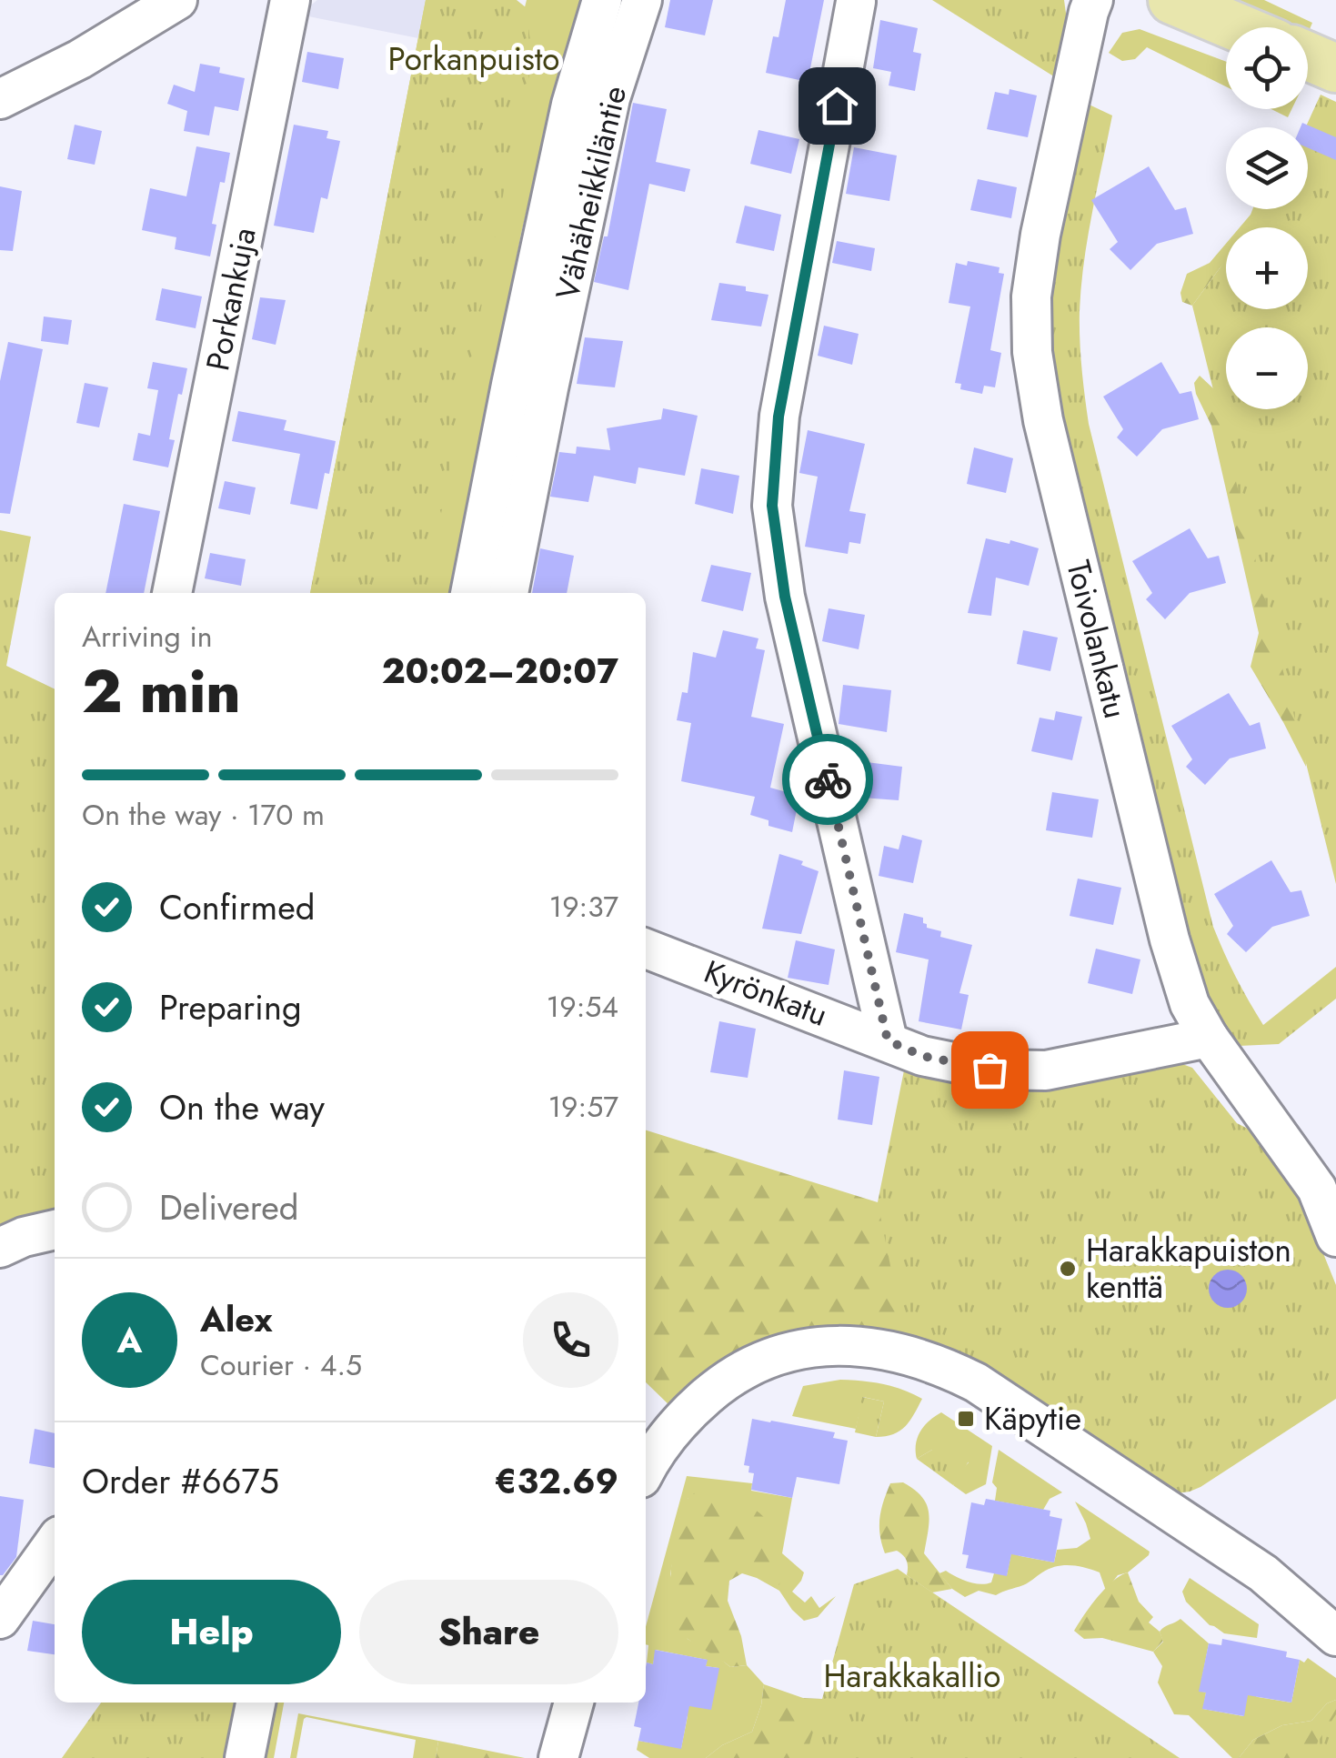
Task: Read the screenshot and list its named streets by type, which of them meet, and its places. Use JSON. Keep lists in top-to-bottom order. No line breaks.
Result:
{"streets":{"street":["Vähäheikkiläntie","Porkankuja","Toivolankatu","Kyrönkatu"]},"crossings":[["Toivolankatu","Kyrönkatu"]],"parks":["Porkanpuisto","Harakkakallio"],"places":{"other":["Harakkapuiston kenttä"],"transit":["Käpytie"]},"page":{"map_buttons":["+","−"],"heading":["2 min","Arriving in","20:02–20:07"],"panel":["Alex","Courier · 4.5","Order #6675","€32.69"],"bar":"On the way · 170 m","list":[["Confirmed","19:37"],["Preparing","19:54"],["On the way","19:57"],"Delivered"],"round":"A","buttons":["Help","Share"]}}
